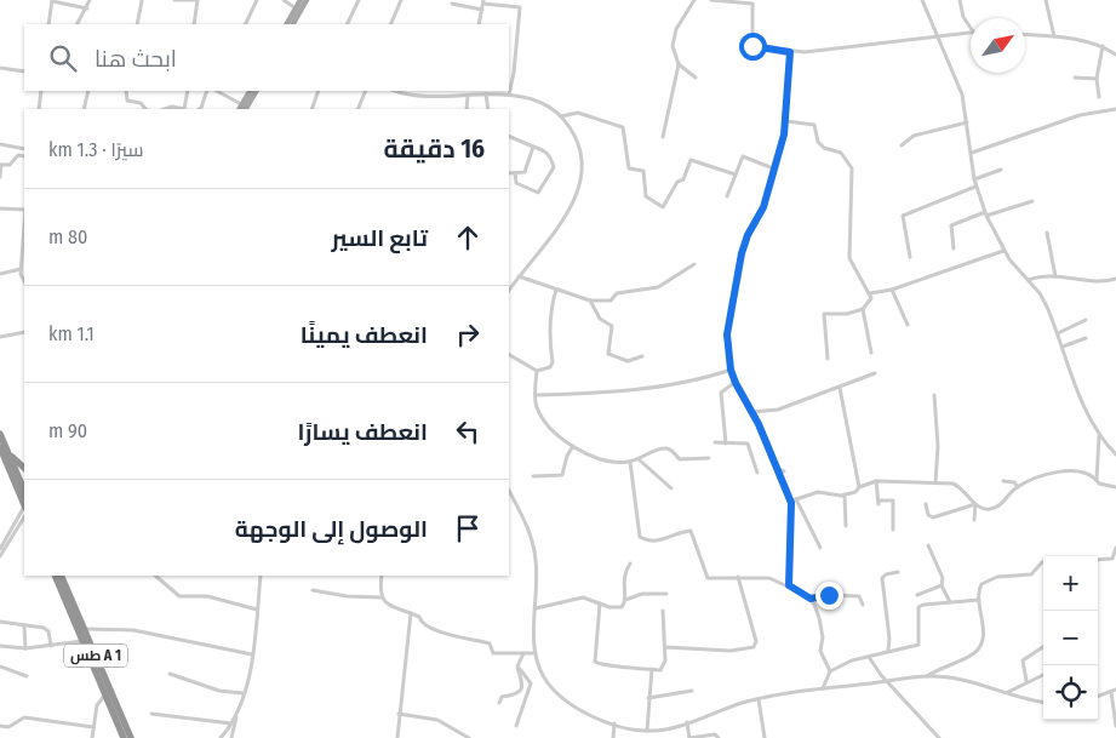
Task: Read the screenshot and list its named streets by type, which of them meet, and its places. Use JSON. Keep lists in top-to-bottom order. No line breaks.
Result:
{"streets":{"highway":["طس A 1"]},"north":"top right","page":{"search":"ابحث هنا","heading":["16 دقيقة","سيرًا · 1.3 km"],"list":[["تابع السير","80 m"],["انعطف يمينًا","1.1 km"],["انعطف يسارًا","90 m"],"الوصول إلى الوجهة"],"map_buttons":["+","−"]}}
